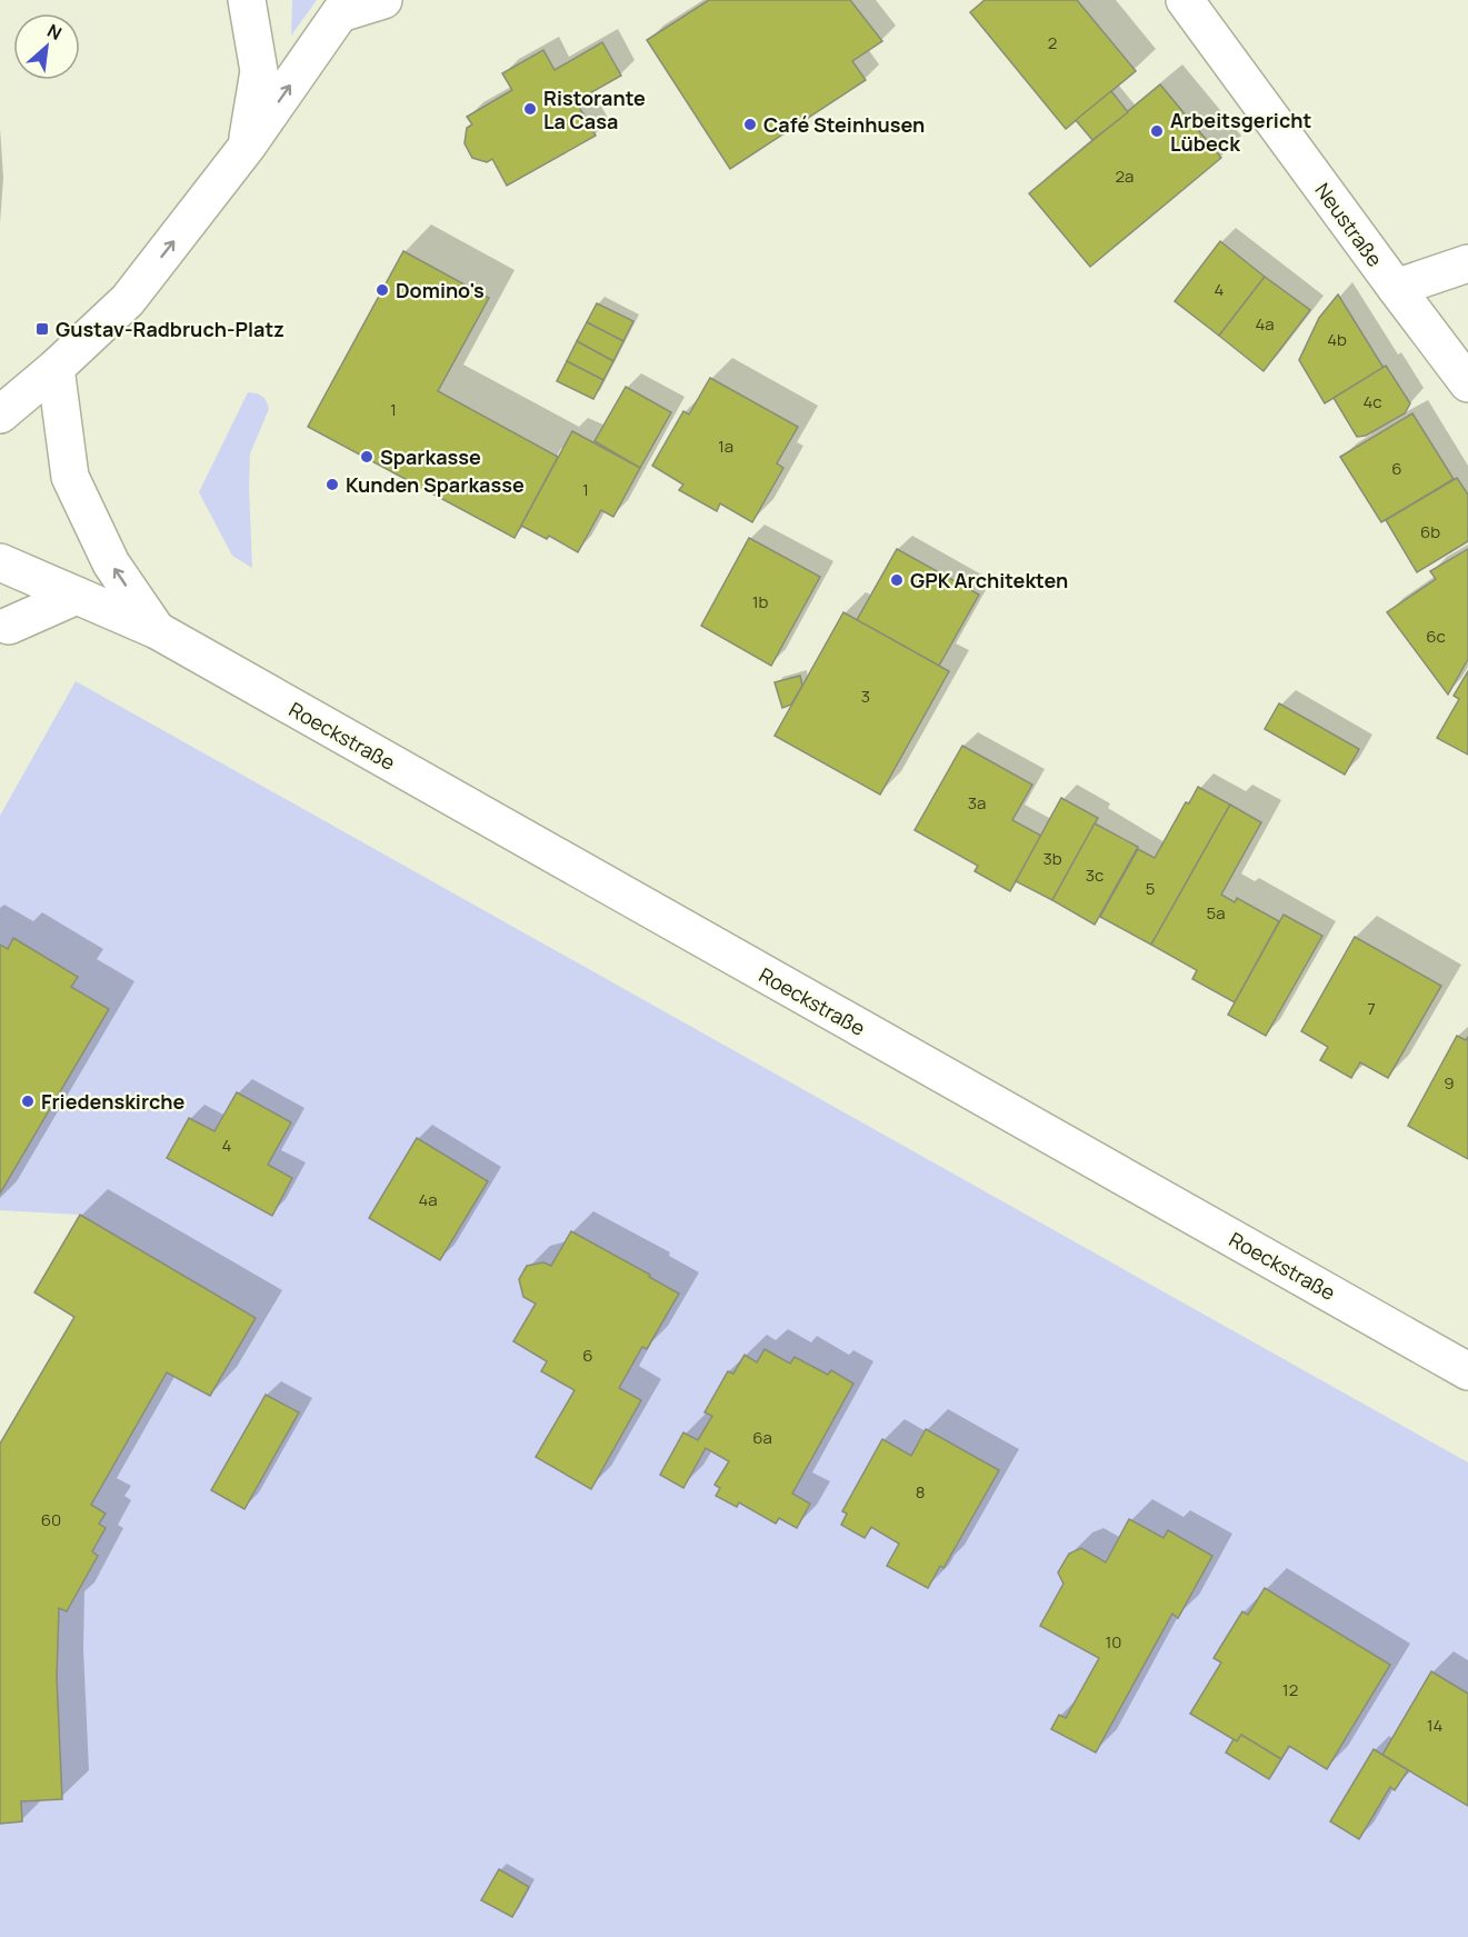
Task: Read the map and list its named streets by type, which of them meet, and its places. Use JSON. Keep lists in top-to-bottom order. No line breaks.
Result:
{"streets":{"main road":["Neustraße","Roeckstraße"]},"places":{"other":["Ristorante La Casa","Café Steinhusen","Arbeitsgericht Lübeck","Domino's","Sparkasse","Kunden Sparkasse","GPK Architekten","Friedenskirche"],"transit":["Gustav-Radbruch-Platz"]},"house_numbers":["2","2a","4","4a","4b","4c","1","1a","6","1","6b","1b","6c","3","3a","3b","3c","5","5a","7","9","4","4a","6","6a","8","60","10","12","14"],"north":"top right"}
